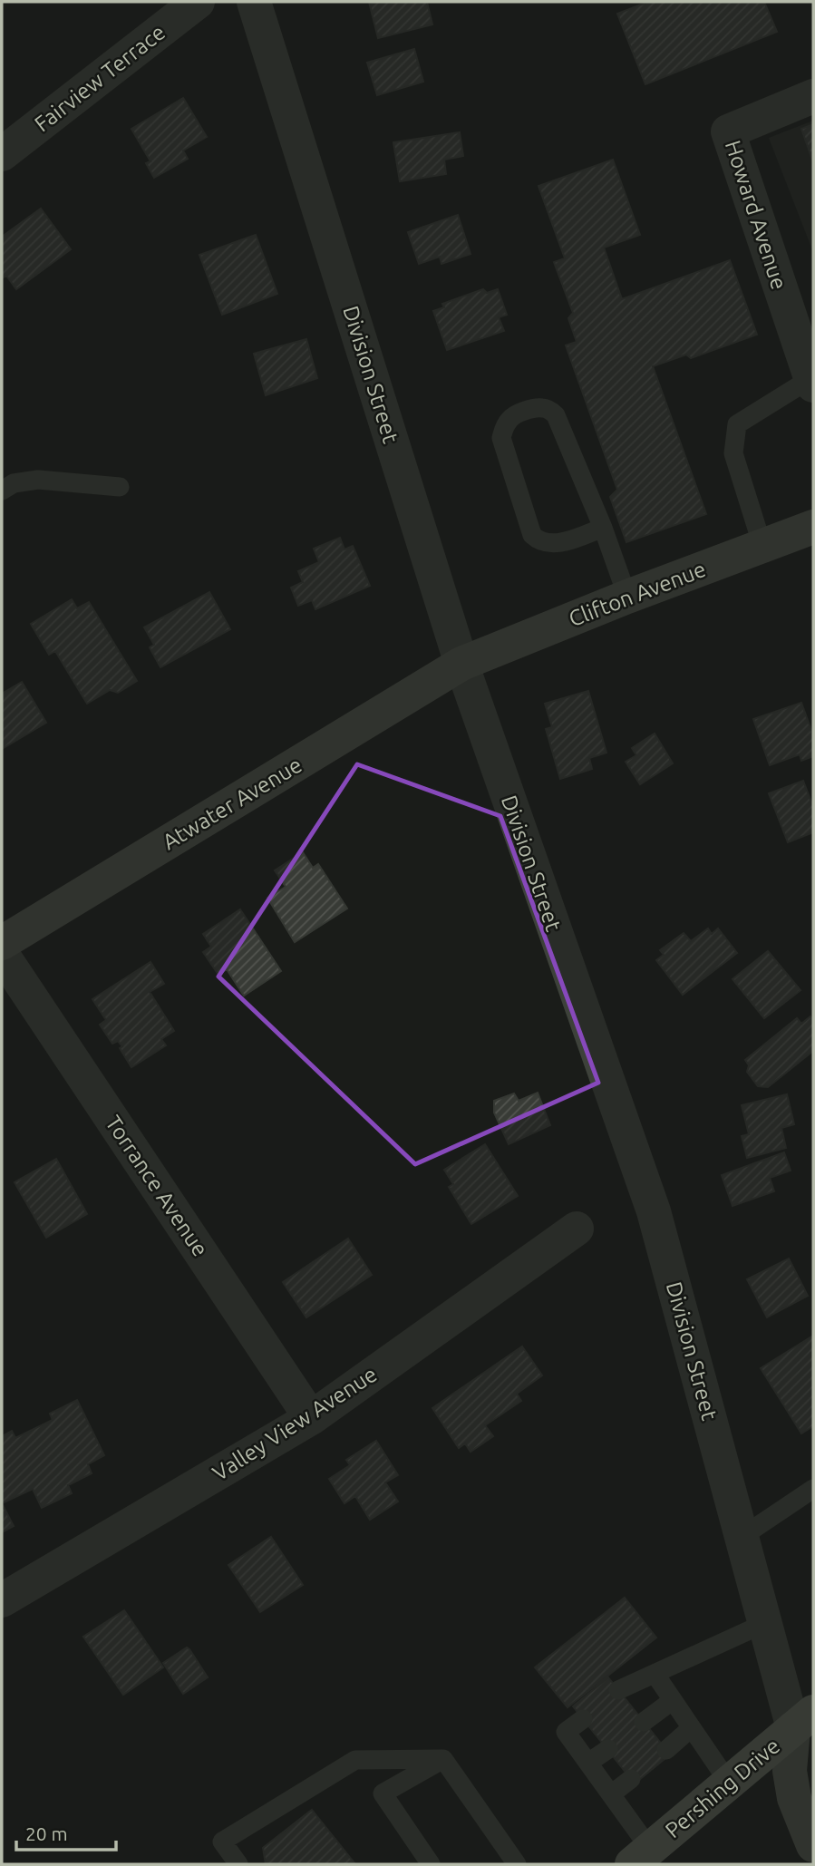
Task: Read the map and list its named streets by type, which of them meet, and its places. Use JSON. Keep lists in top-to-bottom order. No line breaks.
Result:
{"streets":{"main road":["Division Street","Clifton Avenue","Atwater Avenue","Pershing Drive"],"street":["Fairview Terrace","Howard Avenue","Torrance Avenue","Valley View Avenue"]},"crossings":[["Division Street","Clifton Avenue"],["Division Street","Atwater Avenue"],["Division Street","Pershing Drive"],["Clifton Avenue","Atwater Avenue"],["Torrance Avenue","Valley View Avenue"]],"scale_bar":"20 m"}
